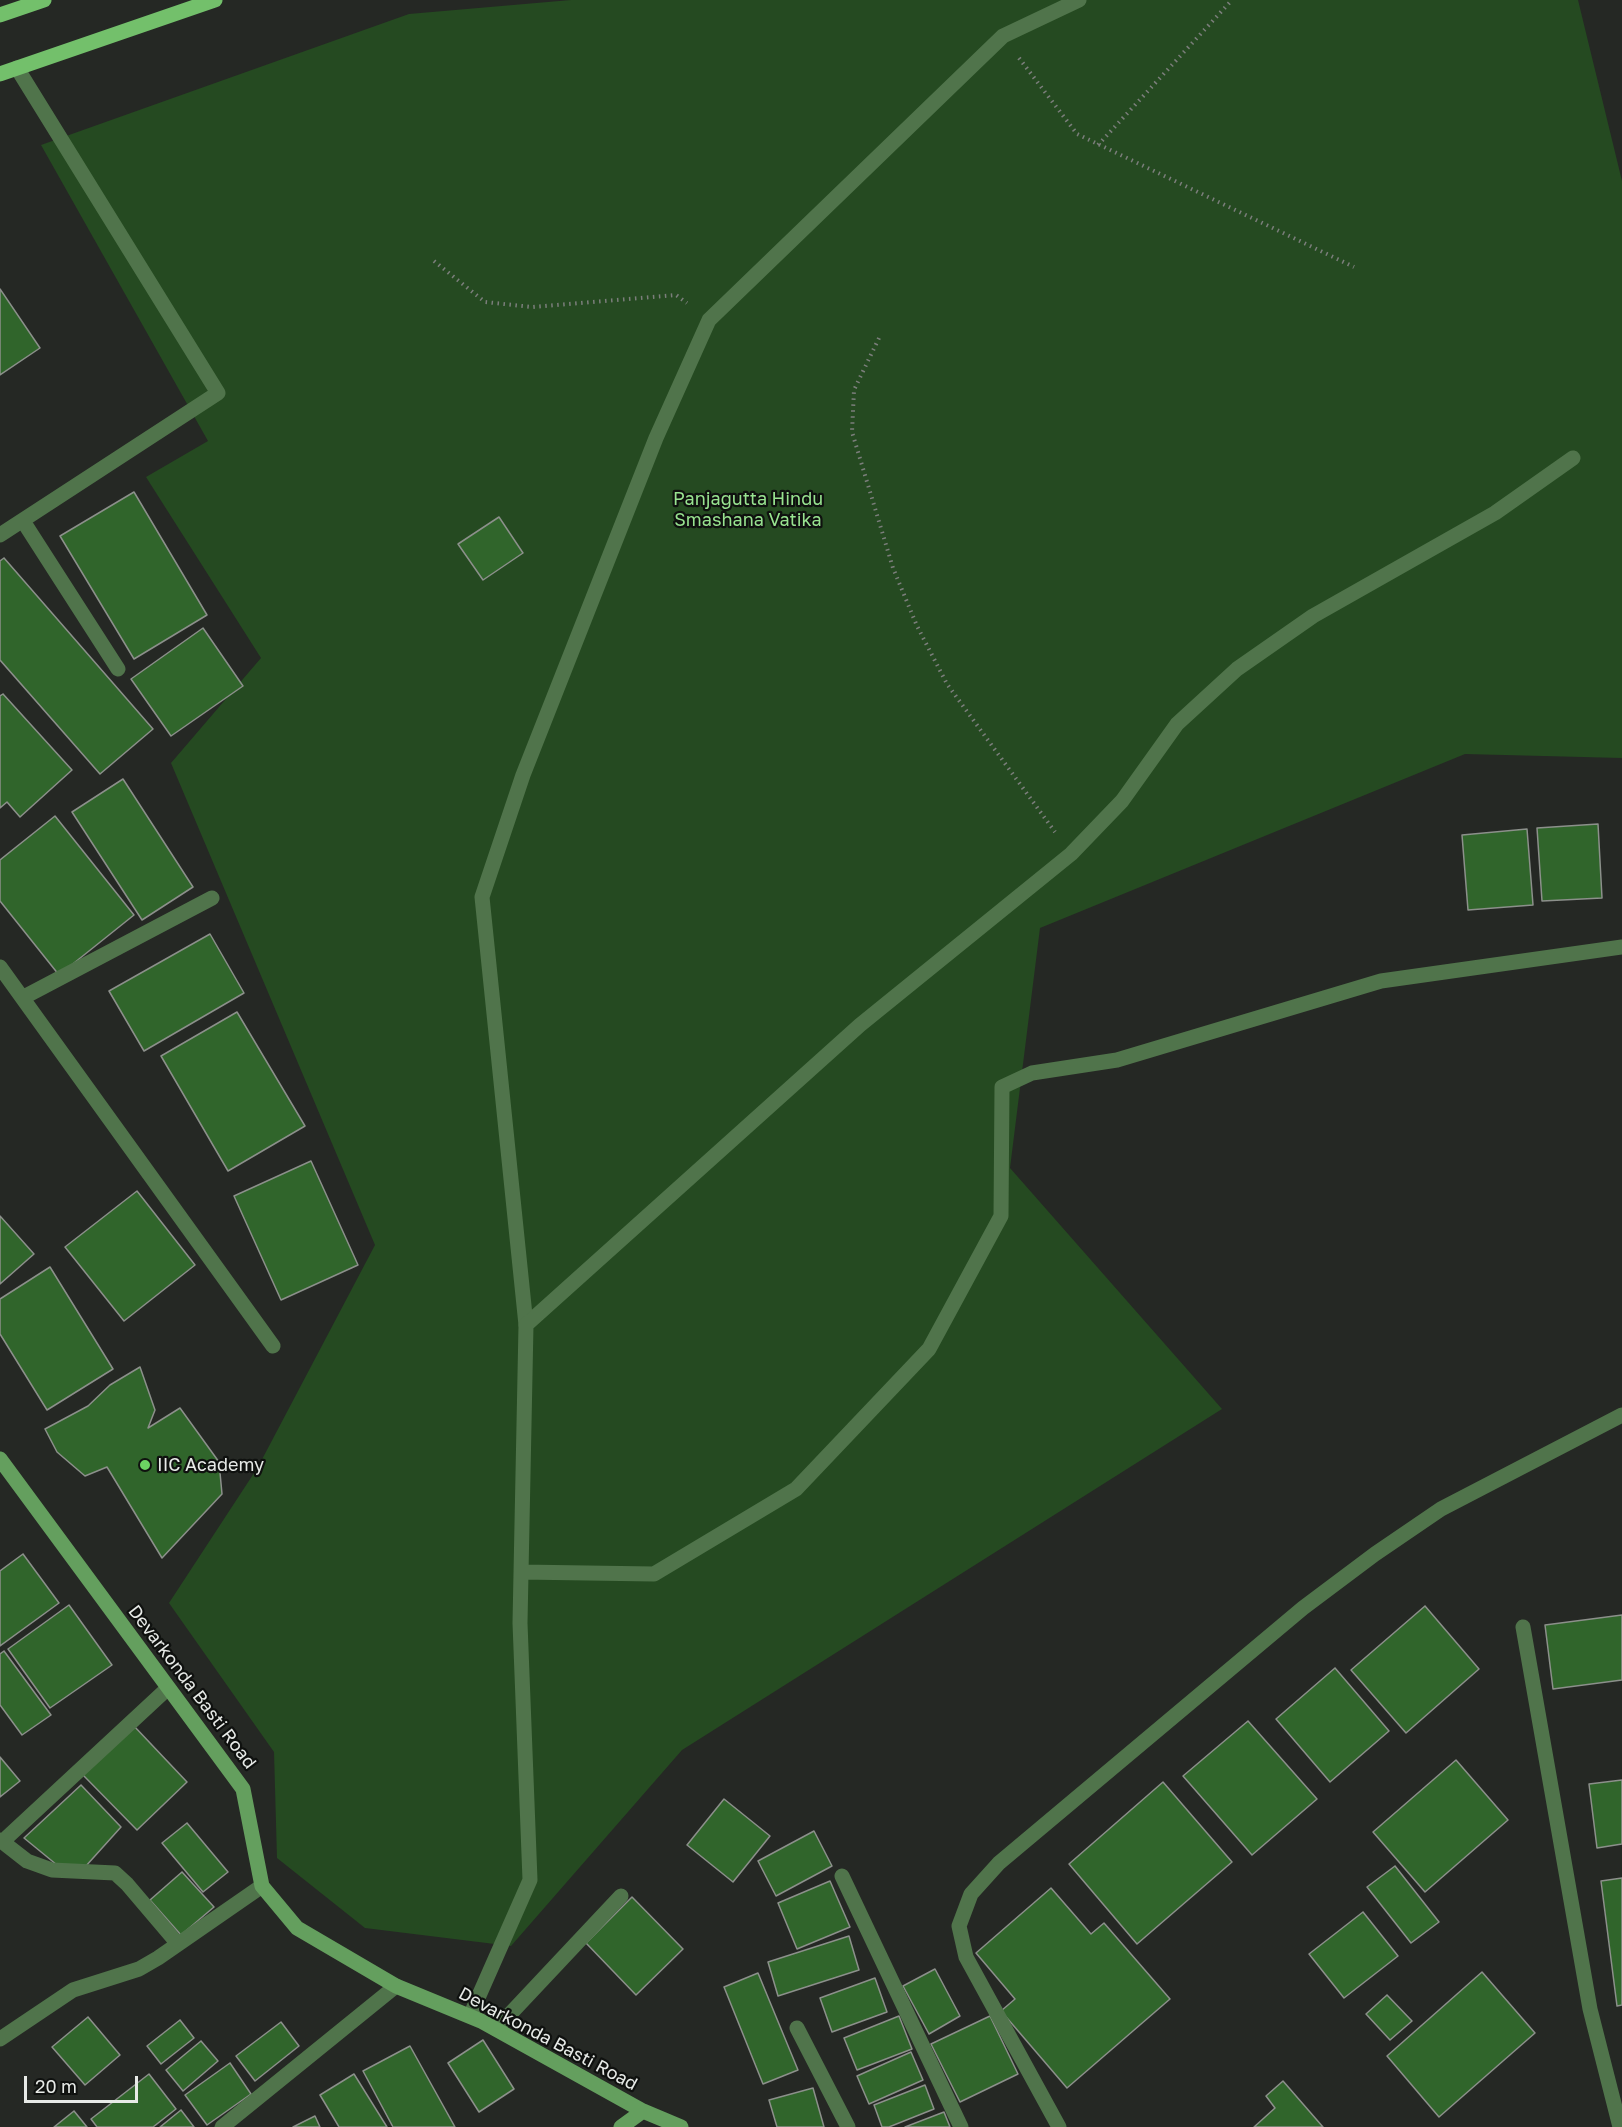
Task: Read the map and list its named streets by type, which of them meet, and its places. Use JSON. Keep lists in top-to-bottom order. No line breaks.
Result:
{"streets":{"street":["Devarkonda Basti Road"]},"parks":["Panjagutta Hindu Smashana Vatika"],"places":["IIC Academy"],"scale_bar":"20 m"}
